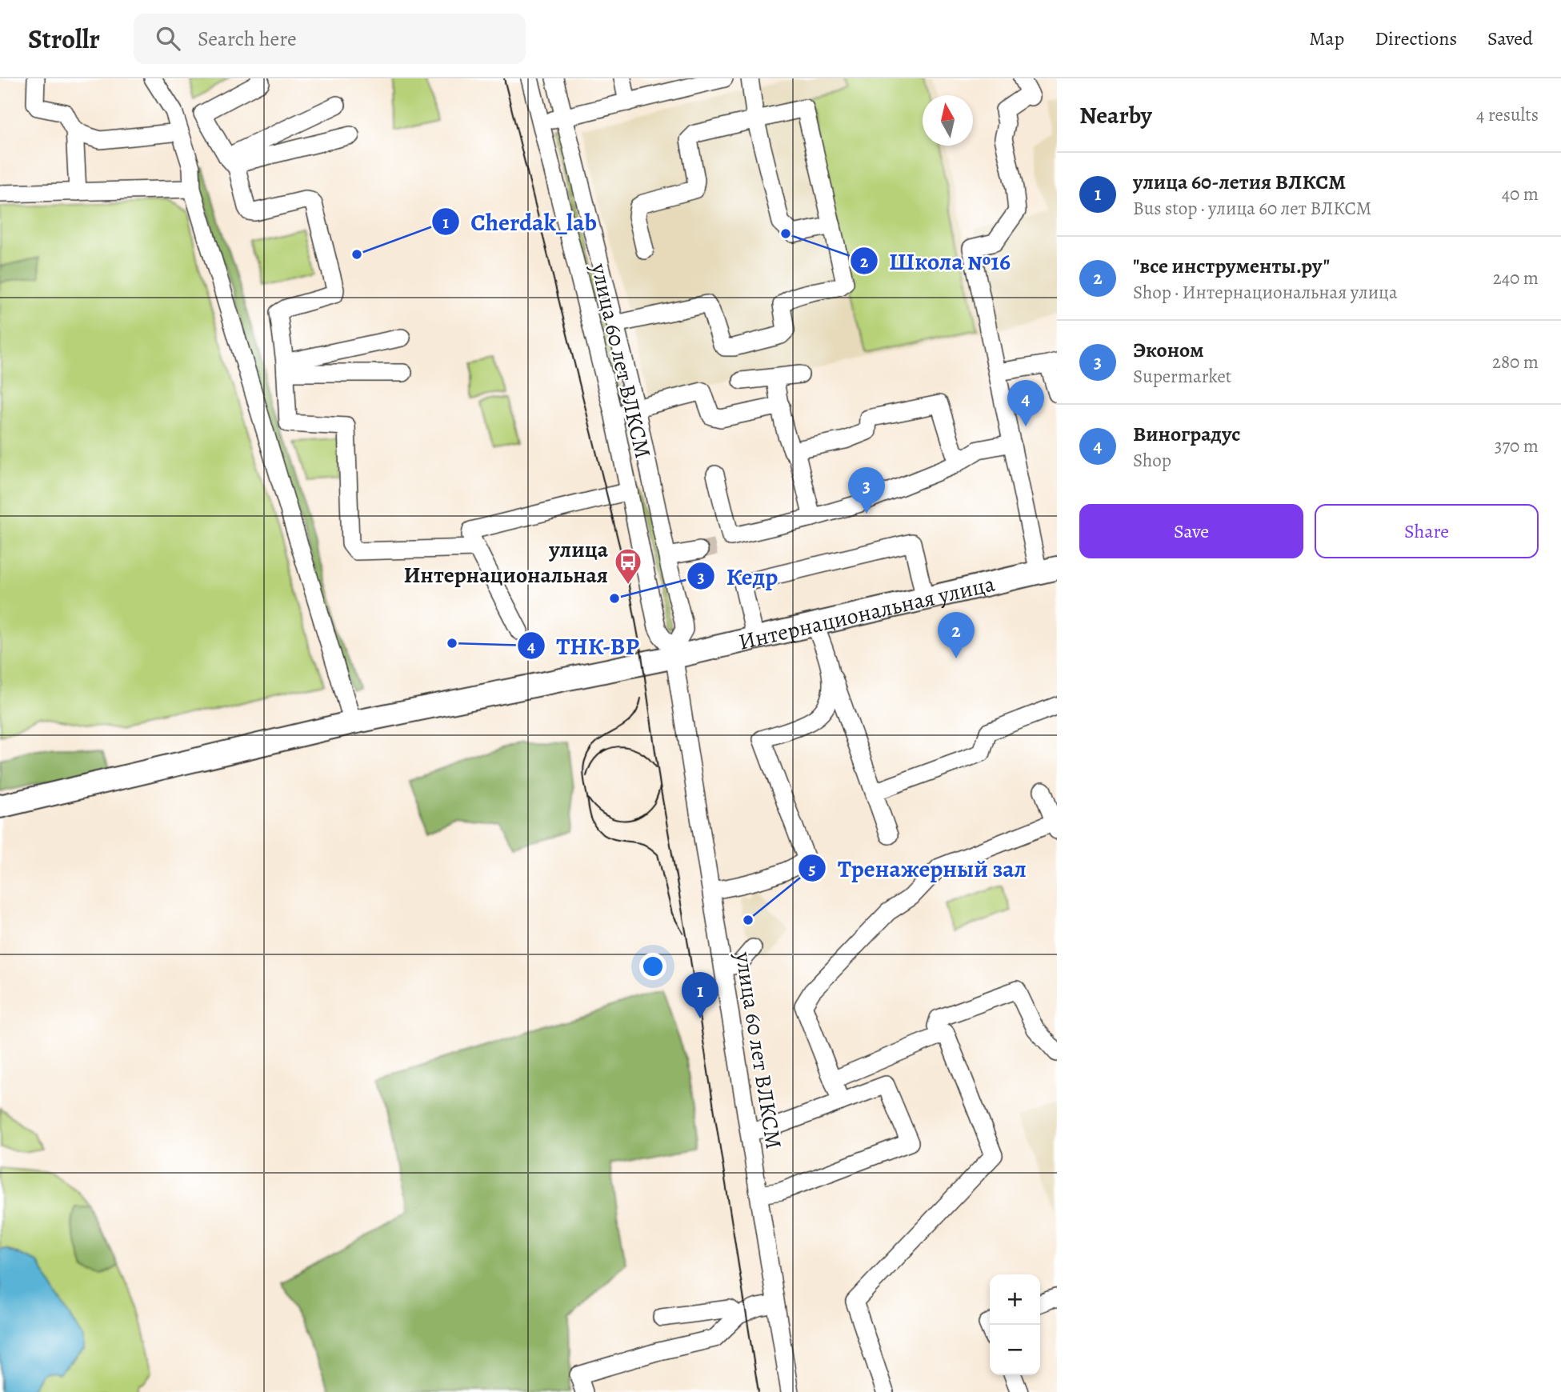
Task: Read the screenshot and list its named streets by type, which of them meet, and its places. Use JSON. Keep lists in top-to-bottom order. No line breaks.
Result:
{"streets":{"main road":["Интернациональная улица"],"street":["улица 60 лет ВЛКСМ"]},"crossings":[["улица 60 лет ВЛКСМ","Интернациональная улица"]],"places":{"other":["Школа №16","Cherdak_lab","Кедр","ТНК-ВР","Тренажерный зал"],"bus stop":["улица Интернациональная"]},"north":"top","page":{"header":"Strollr","search":"Search here","nav":["Map","Directions","Saved"],"heading":["Nearby","4 results"],"list":[{"mark":"1","name":"улица 60-летия ВЛКСМ","note":"Bus stop · улица 60 лет ВЛКСМ","value":"40 m"},{"mark":"2","name":"\"все инструменты.ру\"","note":"Shop · Интернациональная улица","value":"240 m"},{"mark":"3","name":"Эконом","note":"Supermarket","value":"280 m"},{"mark":"4","name":"Виноградус","note":"Shop","value":"370 m"}],"pins":["4","3","2","1"],"buttons":["Save","Share"],"map_buttons":["+","−"]}}
